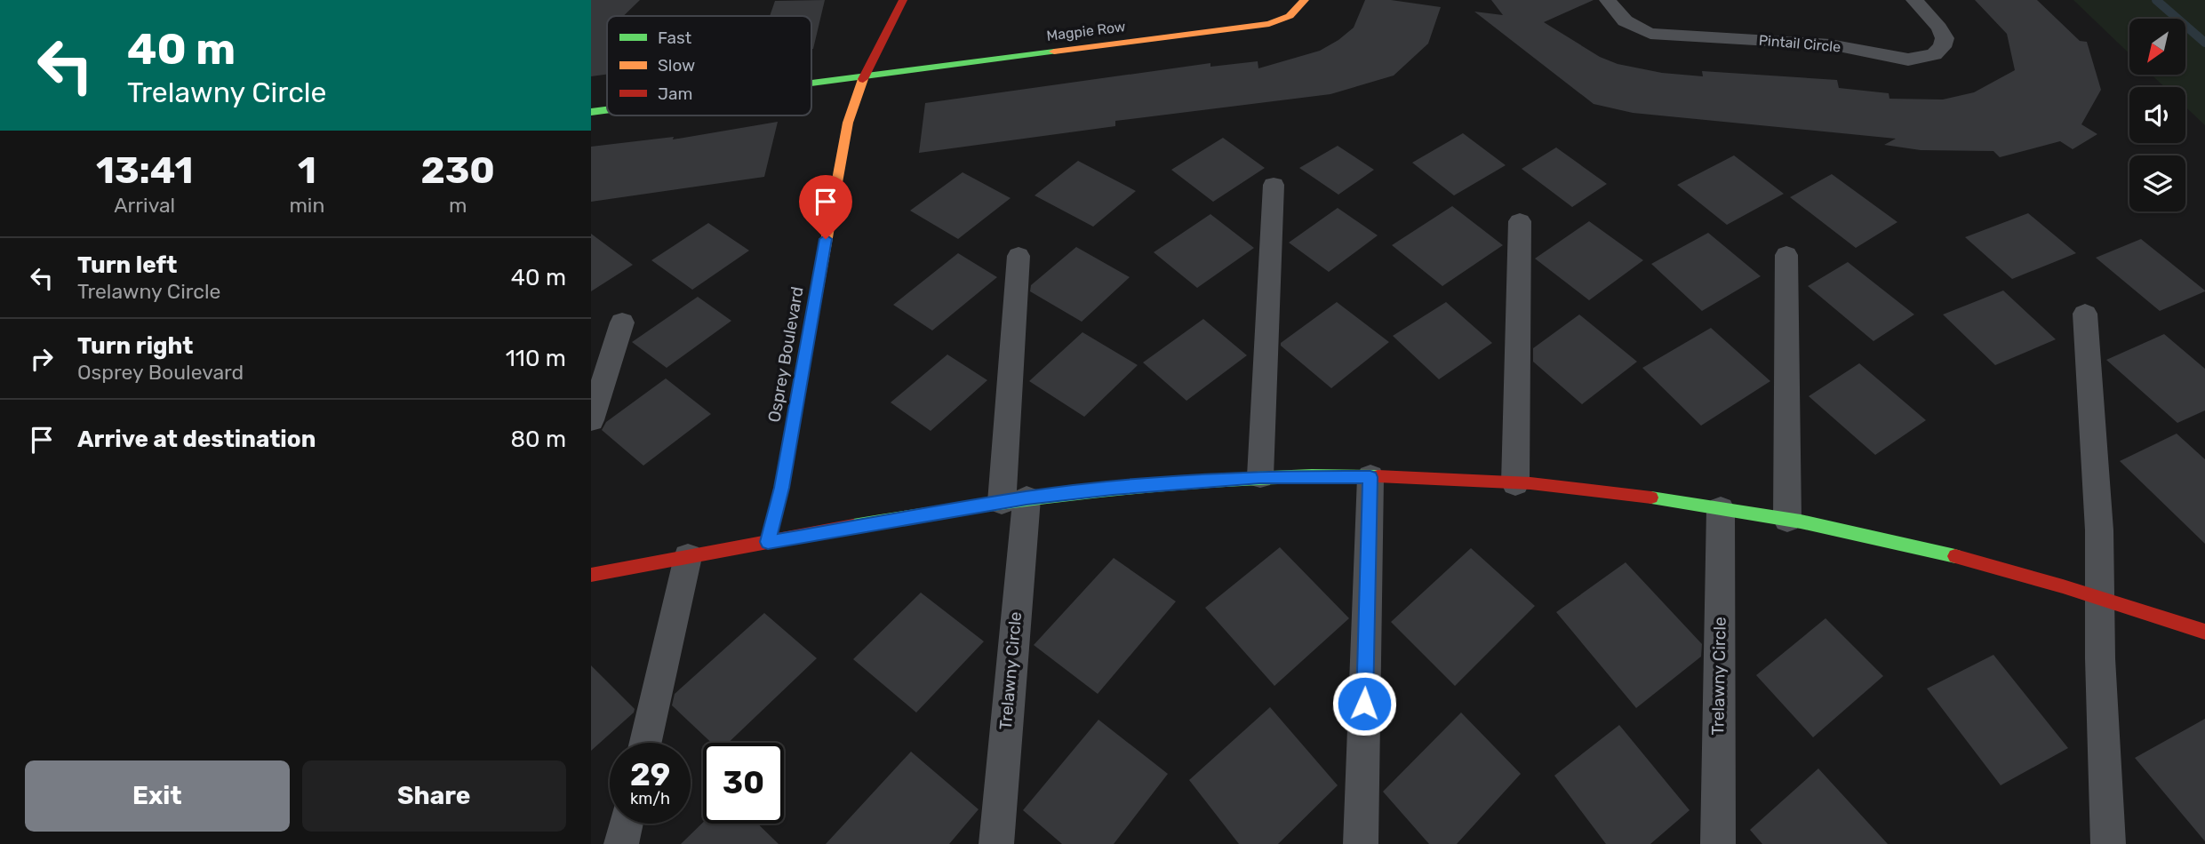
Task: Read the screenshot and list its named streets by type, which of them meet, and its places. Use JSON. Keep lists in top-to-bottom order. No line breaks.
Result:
{"streets":{"street":["Magpie Row","Pintail Circle","Osprey Boulevard","Trelawny Circle"]},"crossings":[["Magpie Row","Osprey Boulevard"]],"legend":["Fast","Slow","Jam"],"north":"bottom left","page":{"turn":["40 m","Trelawny Circle"],"eta":["13:41","Arrival","1","min","230","m"],"list":[{"name":"Turn left","note":"Trelawny Circle","value":"40 m"},{"name":"Turn right","note":"Osprey Boulevard","value":"110 m"},{"name":"Arrive at destination","value":"80 m"}],"speed":"29 km/h","limit":"30","buttons":["Exit","Share"]}}
